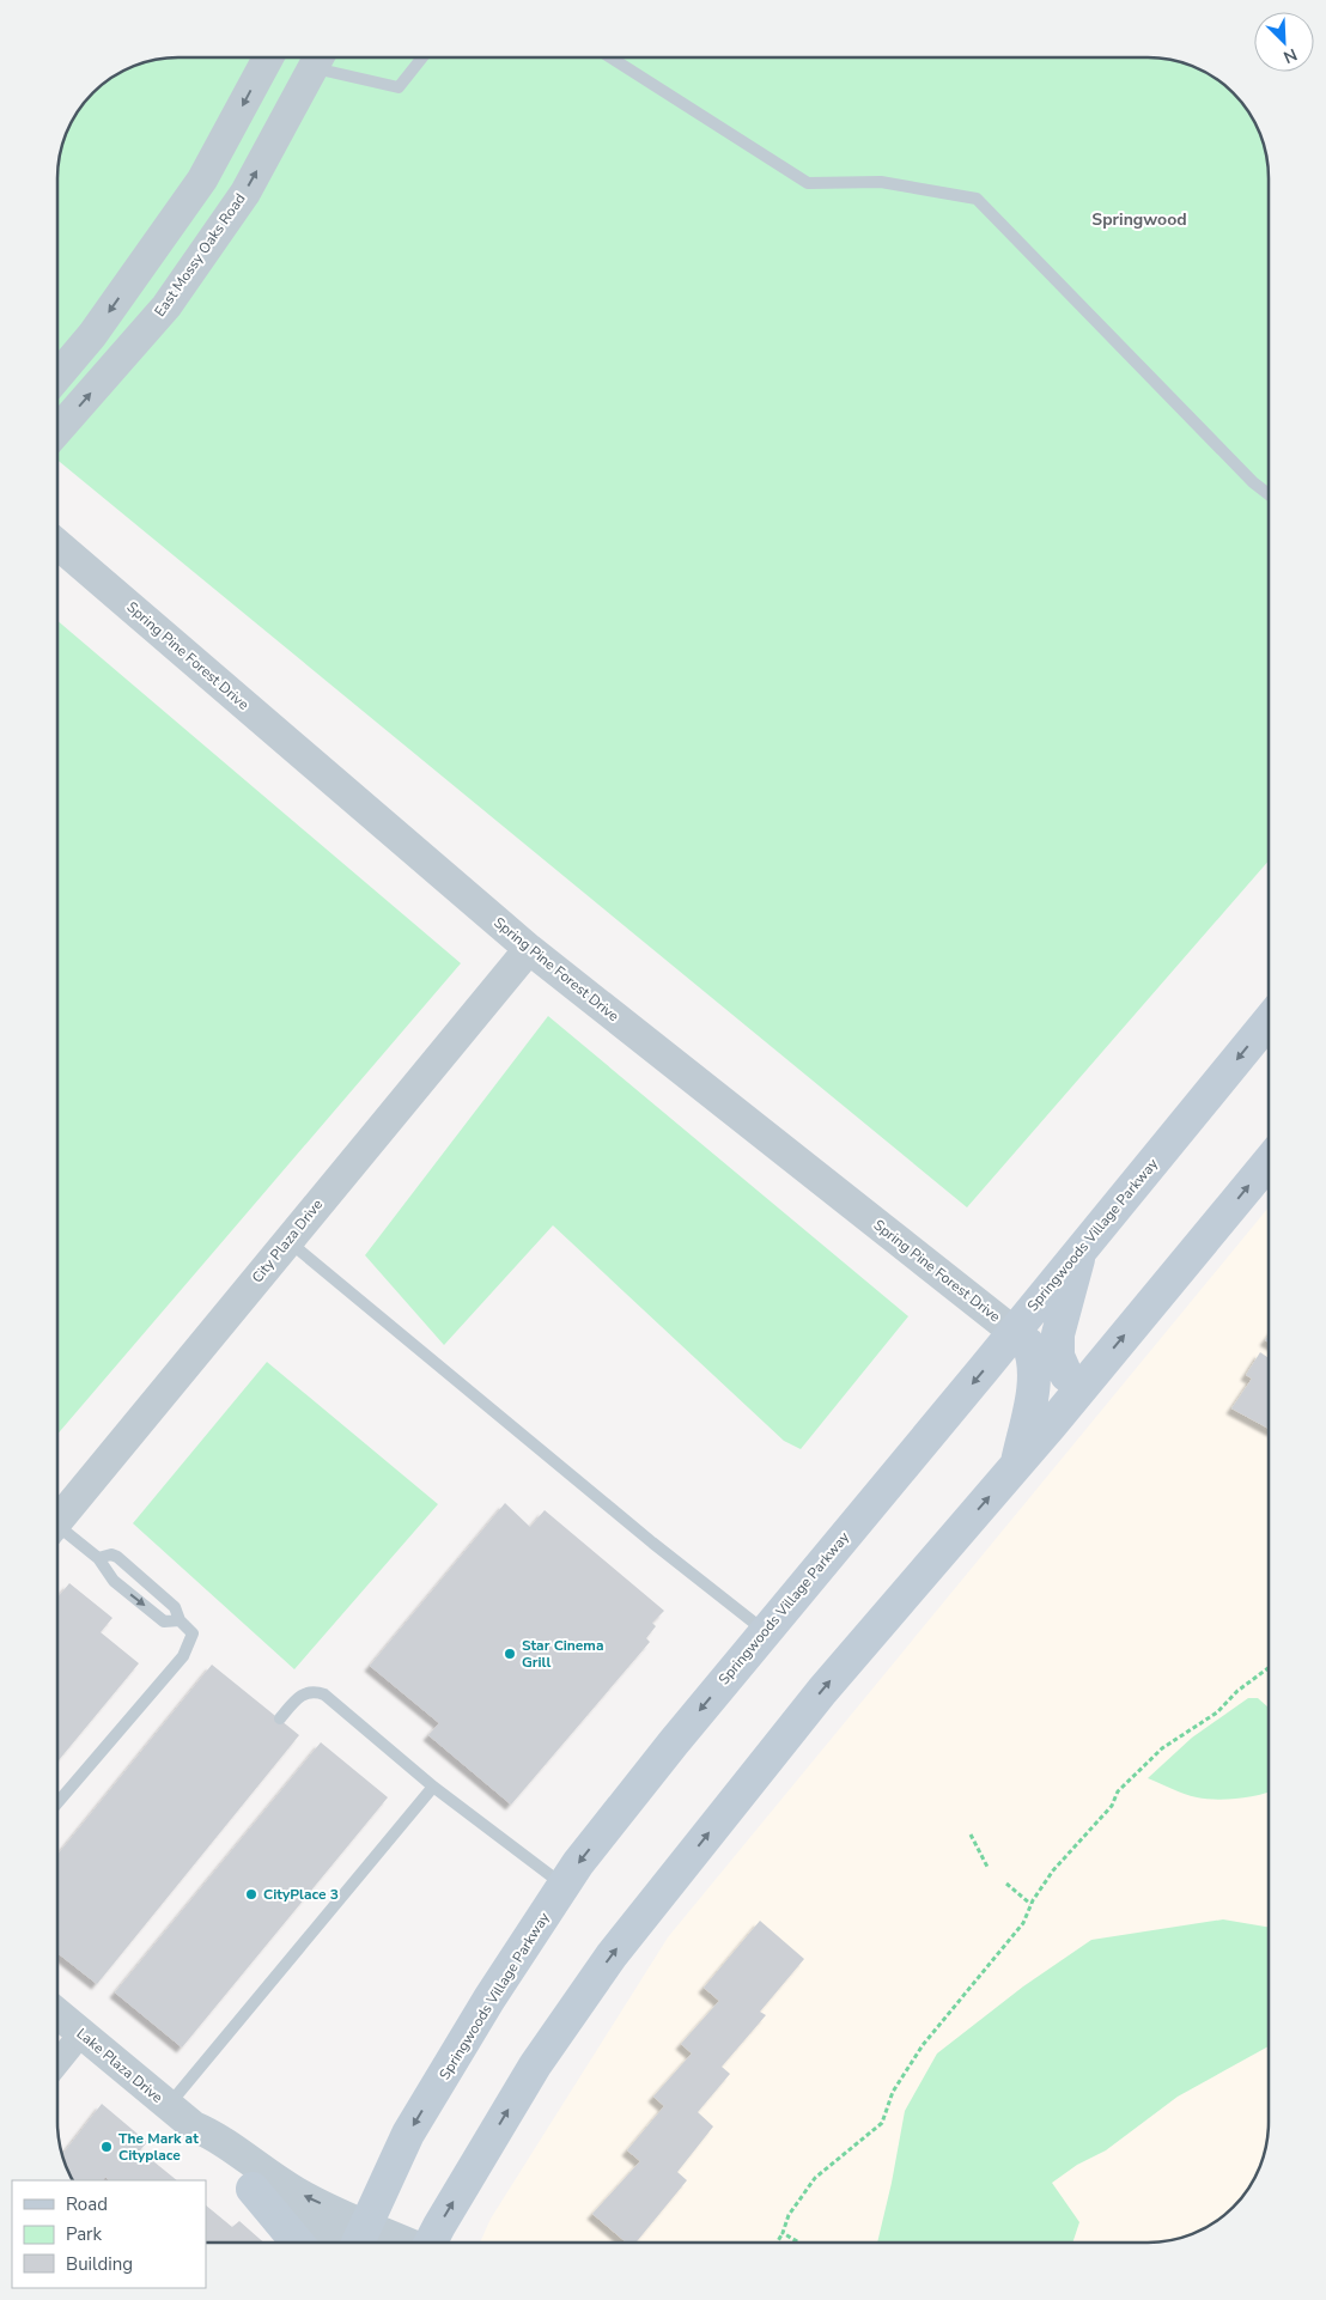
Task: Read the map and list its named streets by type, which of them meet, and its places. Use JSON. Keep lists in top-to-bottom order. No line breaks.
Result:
{"streets":{"main road":["Springwoods Village Parkway"],"street":["East Mossy Oaks Road","Spring Pine Forest Drive","City Plaza Drive","Lake Plaza Drive"]},"crossings":[["Spring Pine Forest Drive","Springwoods Village Parkway"],["Spring Pine Forest Drive","City Plaza Drive"]],"districts":["Springwood"],"places":["Star Cinema Grill","CityPlace 3","The Mark at Cityplace"],"legend":["Road","Park","Building"],"north":"bottom right"}
